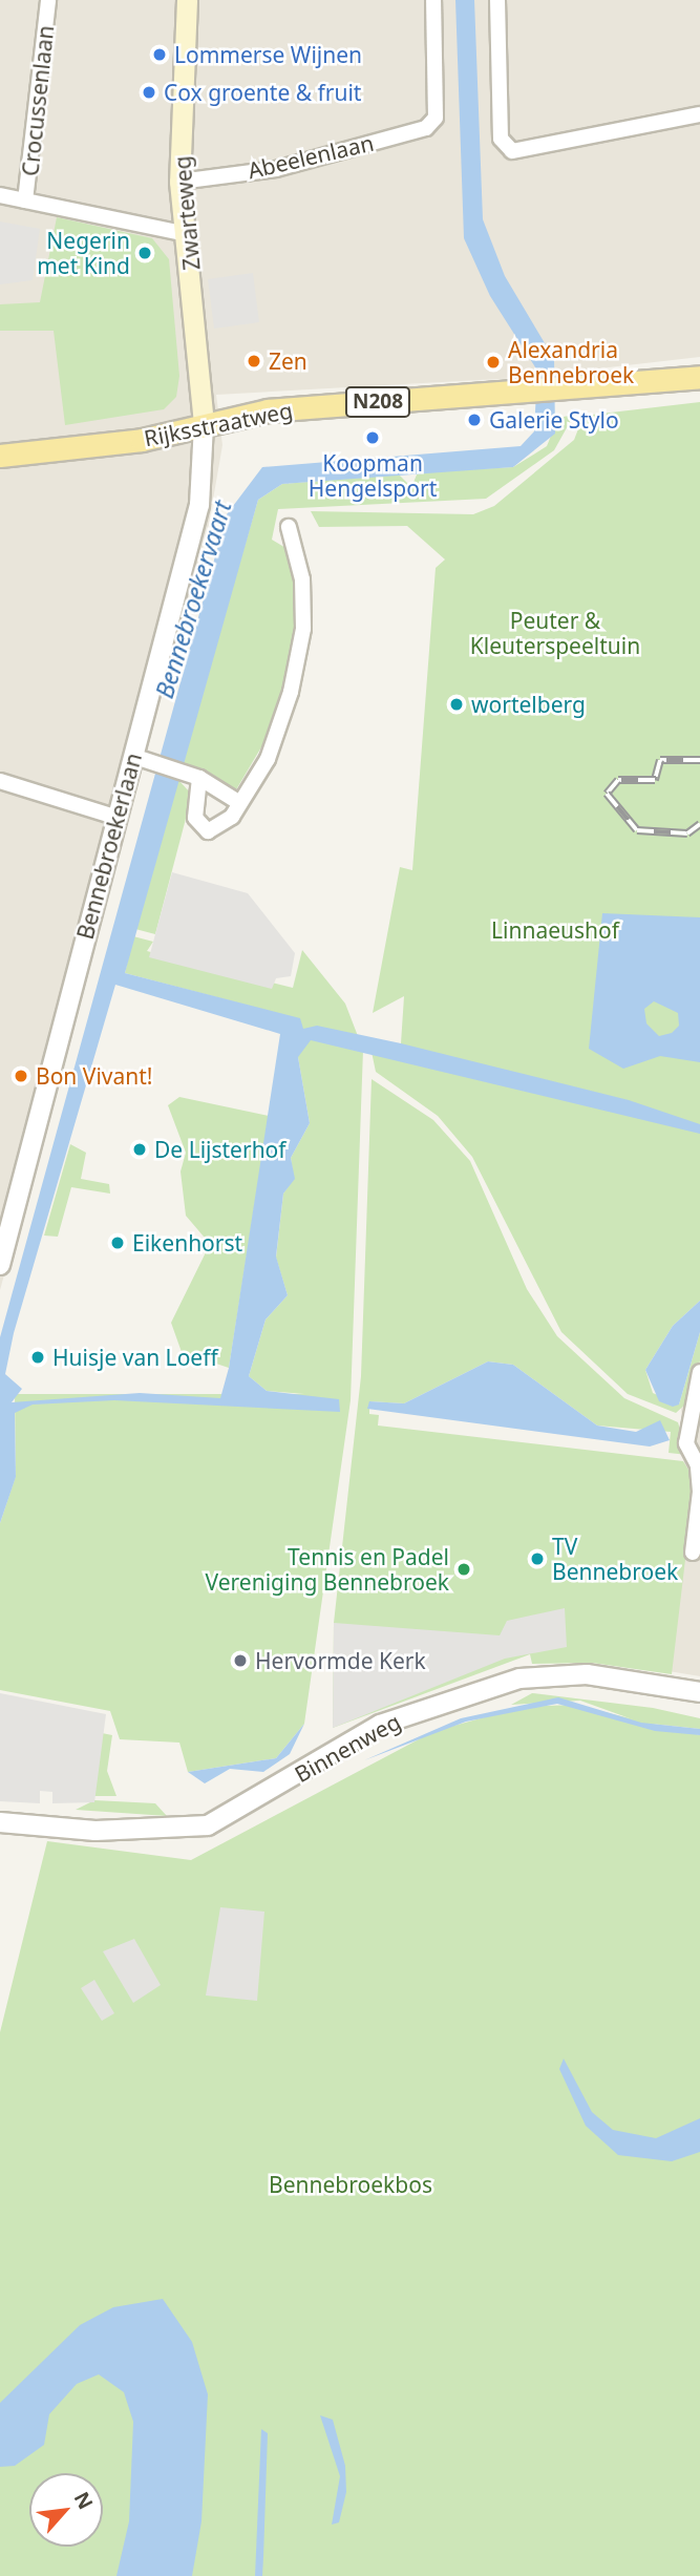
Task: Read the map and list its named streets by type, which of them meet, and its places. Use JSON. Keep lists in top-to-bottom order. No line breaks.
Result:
{"streets":{"main road":["Zwarteweg","N208","Rijksstraatweg"],"street":["Crocussenlaan","Abeelenlaan","Bennebroekerlaan","Binnenweg"]},"crossings":[["Abeelenlaan","Zwarteweg"],["Zwarteweg","Rijksstraatweg"],["Zwarteweg","Bennebroekerlaan"],["Rijksstraatweg","Bennebroekerlaan"]],"water":["Bennebroekervaart"],"parks":["Peuter & Kleuterspeeltuin","Linnaeushof","Bennebroekbos"],"places":["Lommerse Wijnen","Cox groente & fruit","Negerin met Kind","Zen","Alexandria Bennebroek","Galerie Stylo","Koopman Hengelsport","wortelberg","Bon Vivant!","De Lijsterhof","Eikenhorst","Huisje van Loeff","TV Bennebroek","Tennis en Padel Vereniging Bennebroek","Hervormde Kerk"],"north":"top right"}
